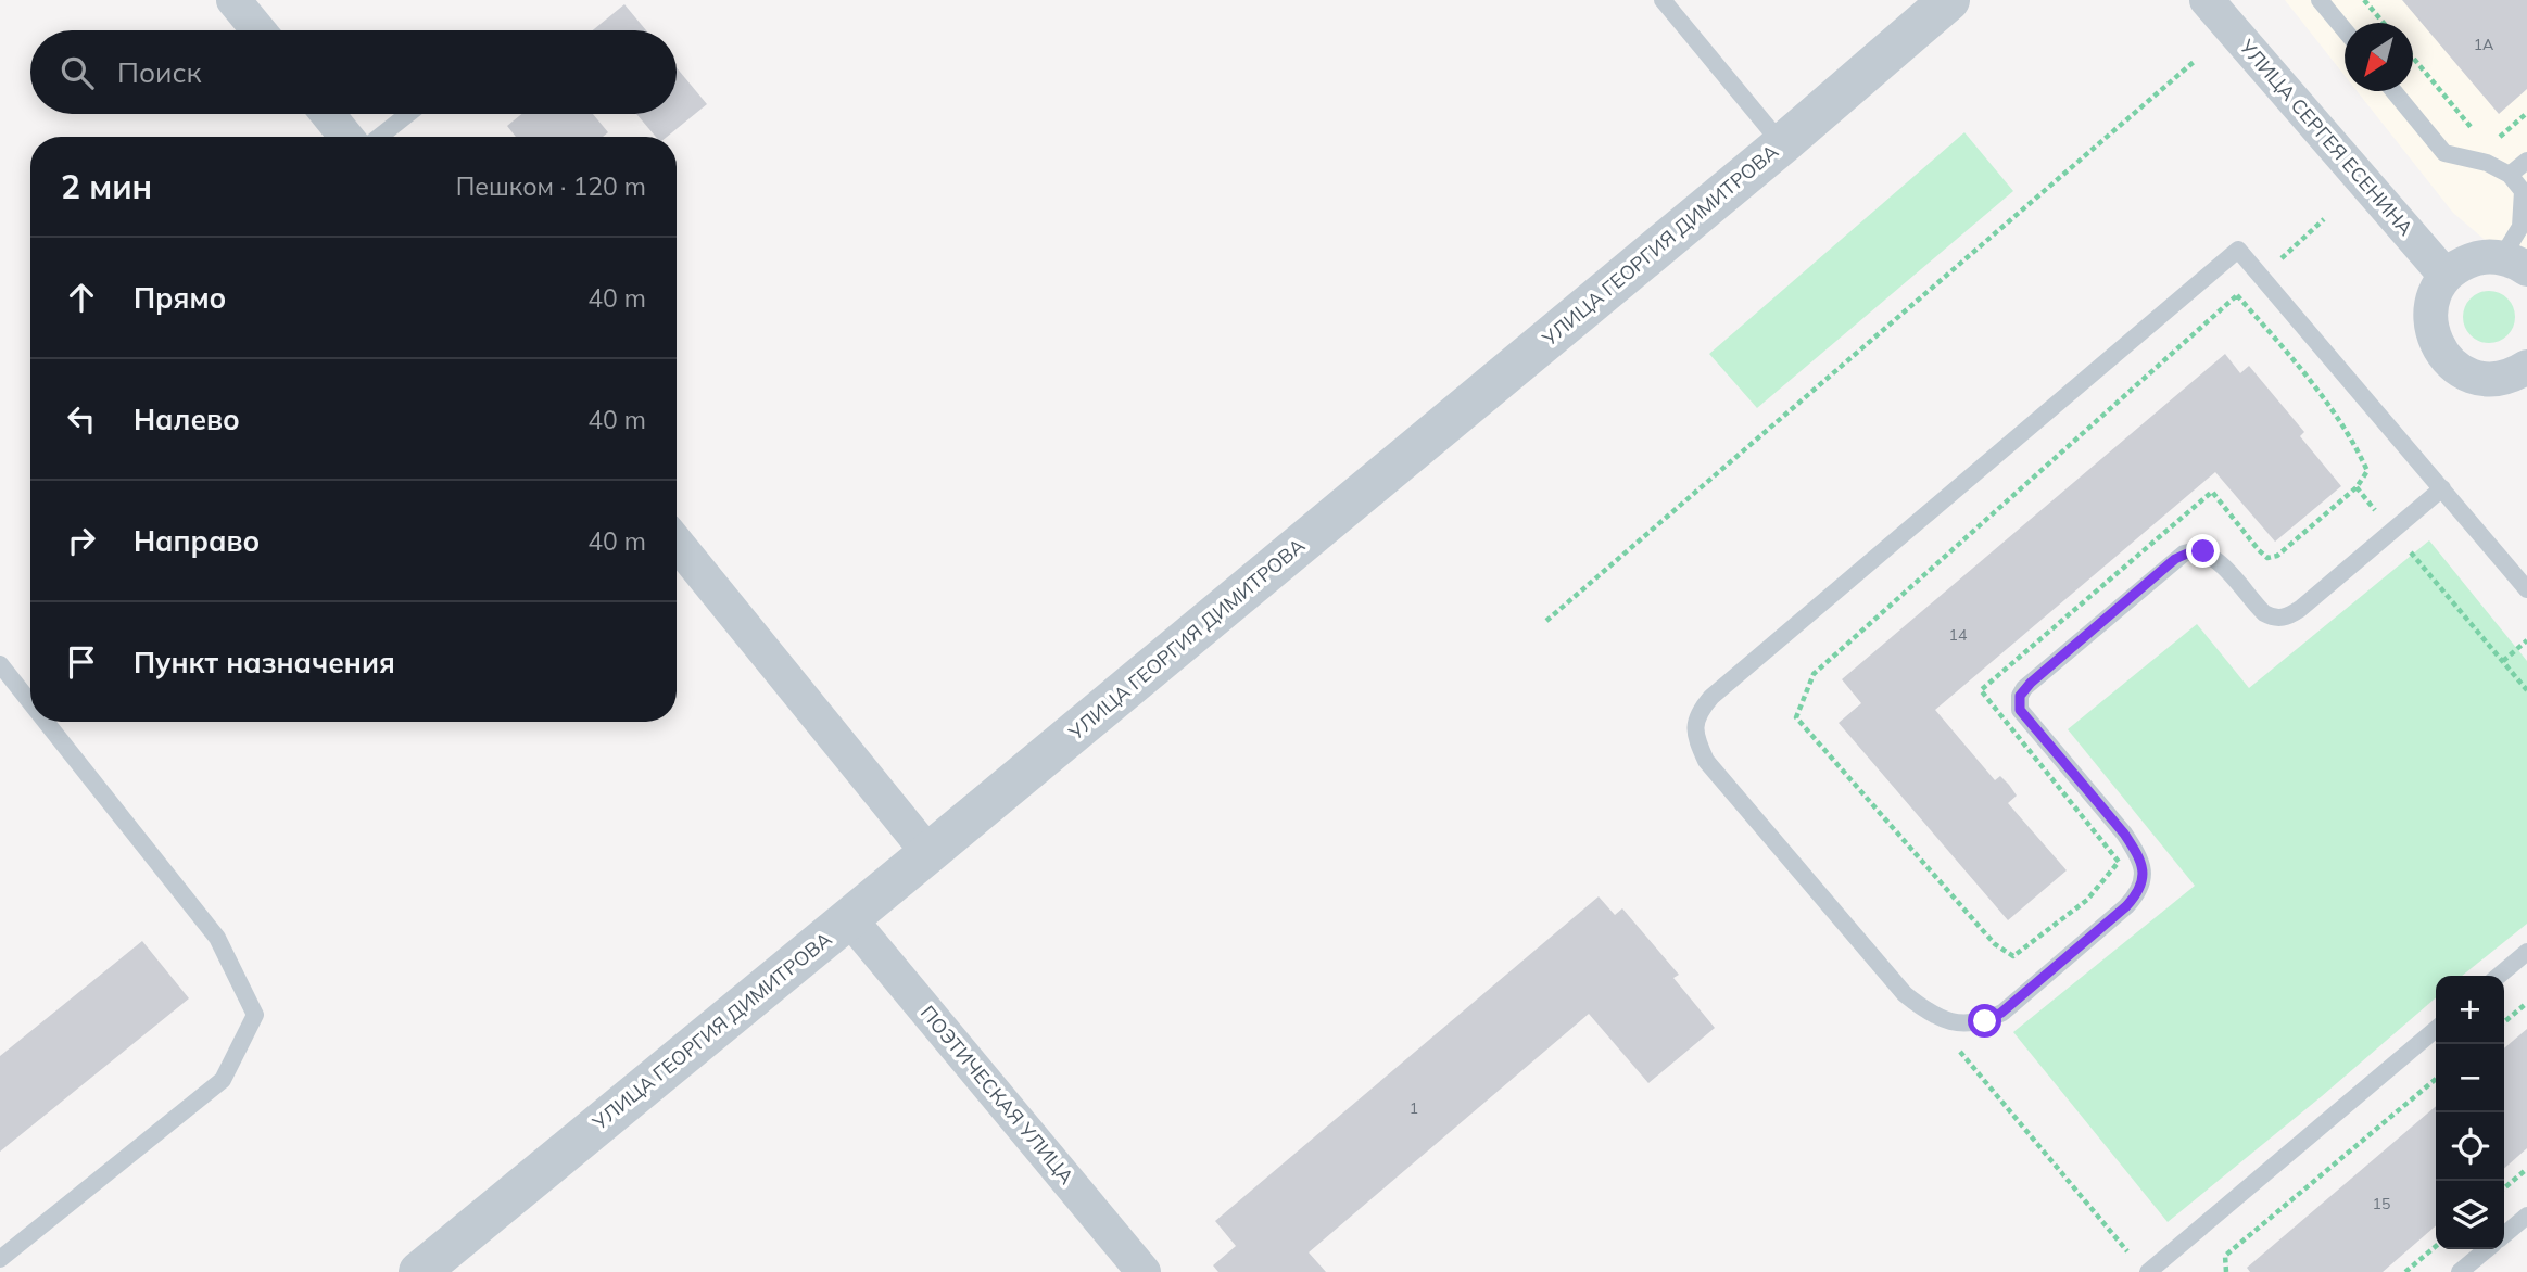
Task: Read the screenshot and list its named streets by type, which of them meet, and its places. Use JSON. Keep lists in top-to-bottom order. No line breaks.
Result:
{"streets":{"street":["УЛИЦА СЕРГЕЯ ЕСЕНИНА","УЛИЦА ГЕОРГИЯ ДИМИТРОВА","ПОЭТИЧЕСКАЯ УЛИЦА"]},"crossings":[["УЛИЦА ГЕОРГИЯ ДИМИТРОВА","ПОЭТИЧЕСКАЯ УЛИЦА"]],"house_numbers":["1А","14","1","15"],"north":"bottom left","page":{"search":"Поиск","heading":["2 мин","Пешком · 120 m"],"list":[["Прямо","40 m"],["Налево","40 m"],["Направо","40 m"],"Пункт назначения"],"map_buttons":["+","−"]}}
